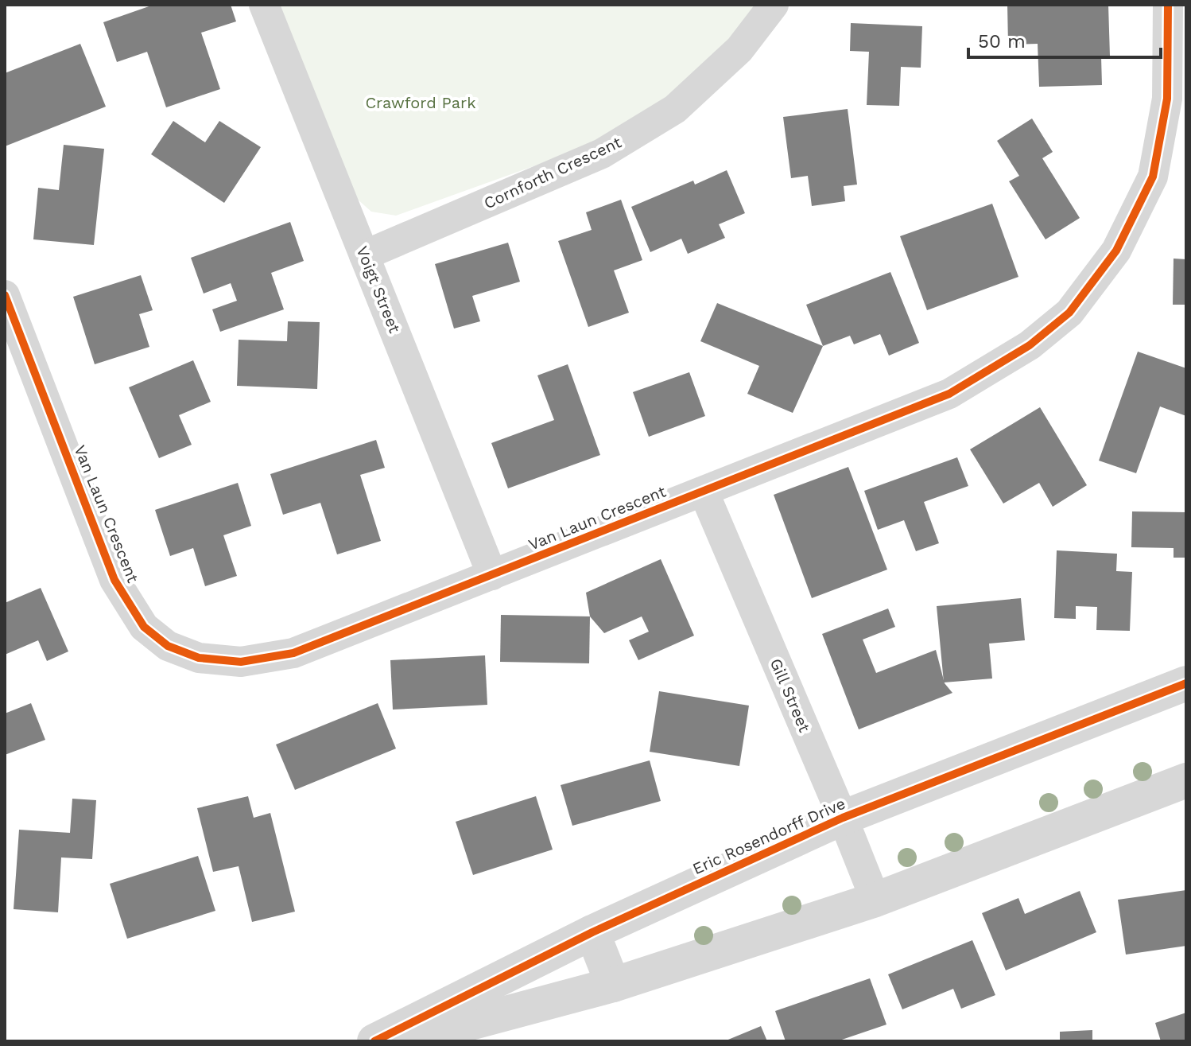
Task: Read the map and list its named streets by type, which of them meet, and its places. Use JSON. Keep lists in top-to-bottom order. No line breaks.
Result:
{"streets":{"street":["Cornforth Crescent","Voigt Street","Van Laun Crescent","Gill Street","Eric Rosendorff Drive"]},"crossings":[["Cornforth Crescent","Voigt Street"],["Voigt Street","Van Laun Crescent"],["Van Laun Crescent","Gill Street"],["Gill Street","Eric Rosendorff Drive"]],"parks":["Crawford Park"],"scale_bar":"50 m"}
